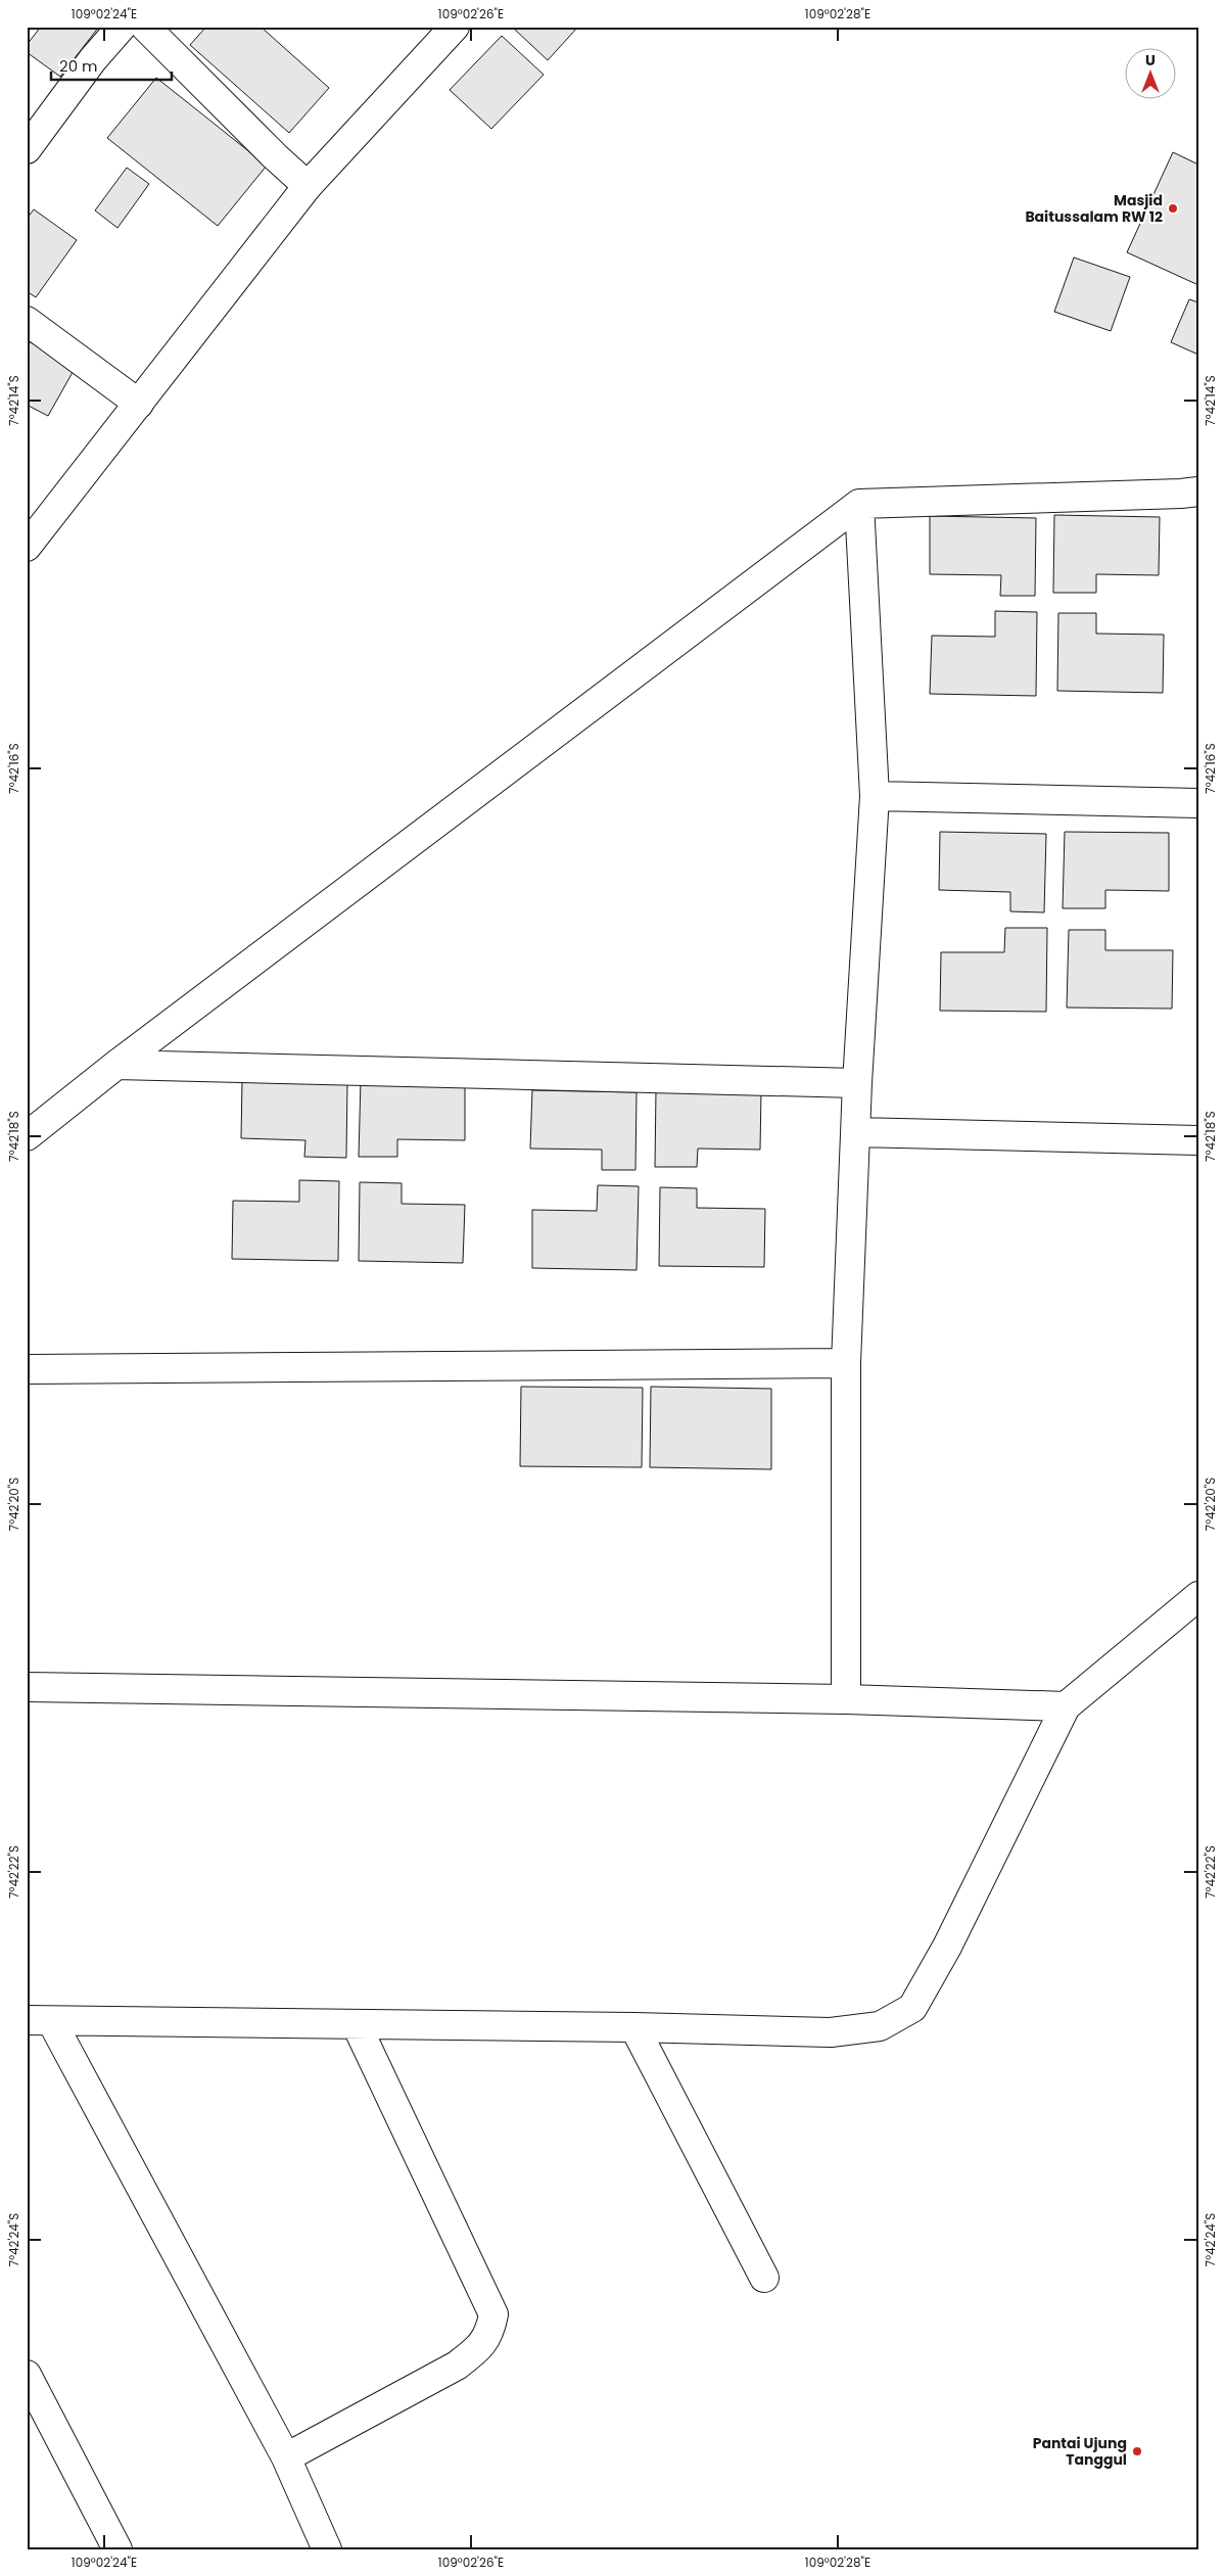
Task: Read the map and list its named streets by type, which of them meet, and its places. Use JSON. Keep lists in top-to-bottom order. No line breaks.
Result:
{"places":["Masjid Baitussalam RW 12","Pantai Ujung Tanggul"],"scale_bar":"20 m","north":"top","coordinates":["109°02'24\"E","109°02'26\"E","109°02'28\"E","7°42'14\"S","7°42'16\"S","7°42'18\"S","7°42'20\"S","7°42'22\"S","7°42'24\"S"]}
